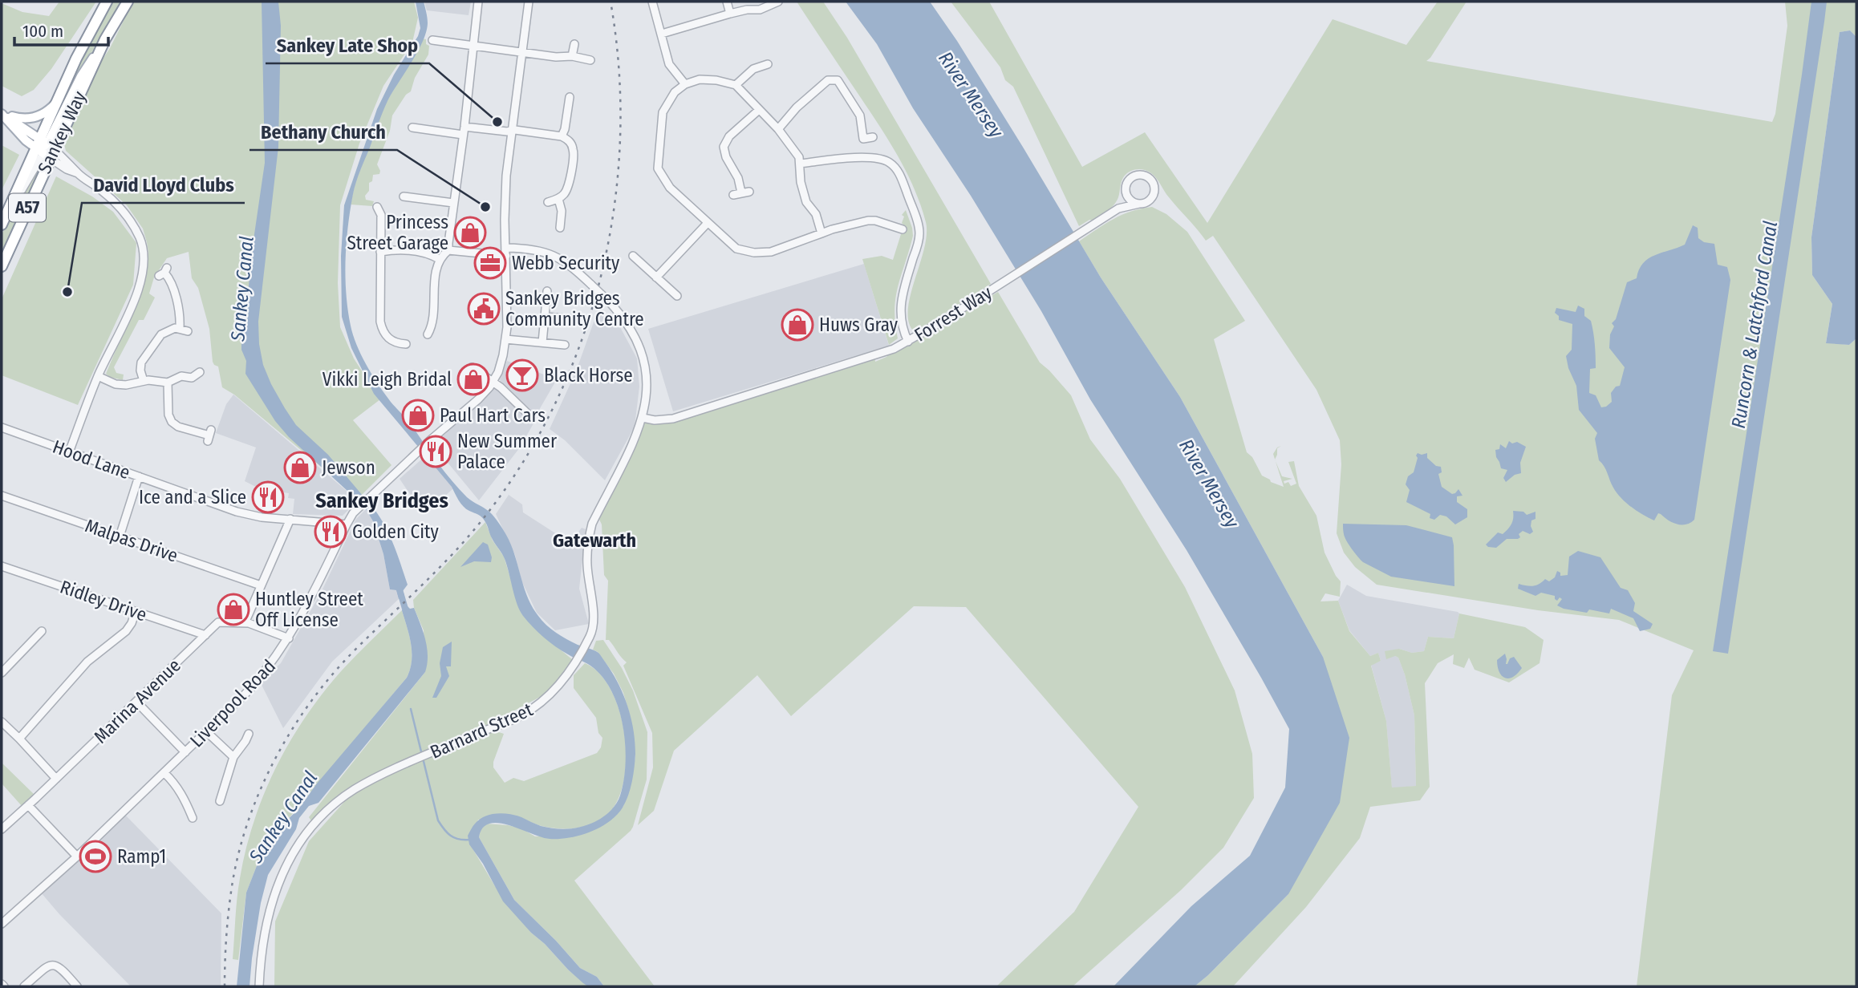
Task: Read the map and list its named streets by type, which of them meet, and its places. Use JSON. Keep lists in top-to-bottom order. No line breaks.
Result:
{"streets":{"highway":["Sankey Way","A57"],"street":["Forrest Way","Hood Lane","Malpas Drive","Ridley Drive","Marina Avenue","Liverpool Road","Barnard Street"]},"crossings":[["Forrest Way","Barnard Street"],["Hood Lane","Liverpool Road"],["Ridley Drive","Marina Avenue"],["Marina Avenue","Liverpool Road"]],"districts":["Sankey Bridges","Gatewarth"],"water":["River Mersey","Sankey Canal","Runcorn & Latchford Canal"],"places":{"other":["Sankey Late Shop","Bethany Church","David Lloyd Clubs"],"shop":["Princess Street Garage","Huws Gray","Vikki Leigh Bridal","Paul Hart Cars","Jewson","Huntley Street Off License"],"office":["Webb Security"],"public building":["Sankey Bridges Community Centre"],"bar":["Black Horse"],"restaurant":["New Summer Palace","Ice and a Slice","Golden City"],"sports":["Ramp1"]},"scale_bar":"100 m"}
